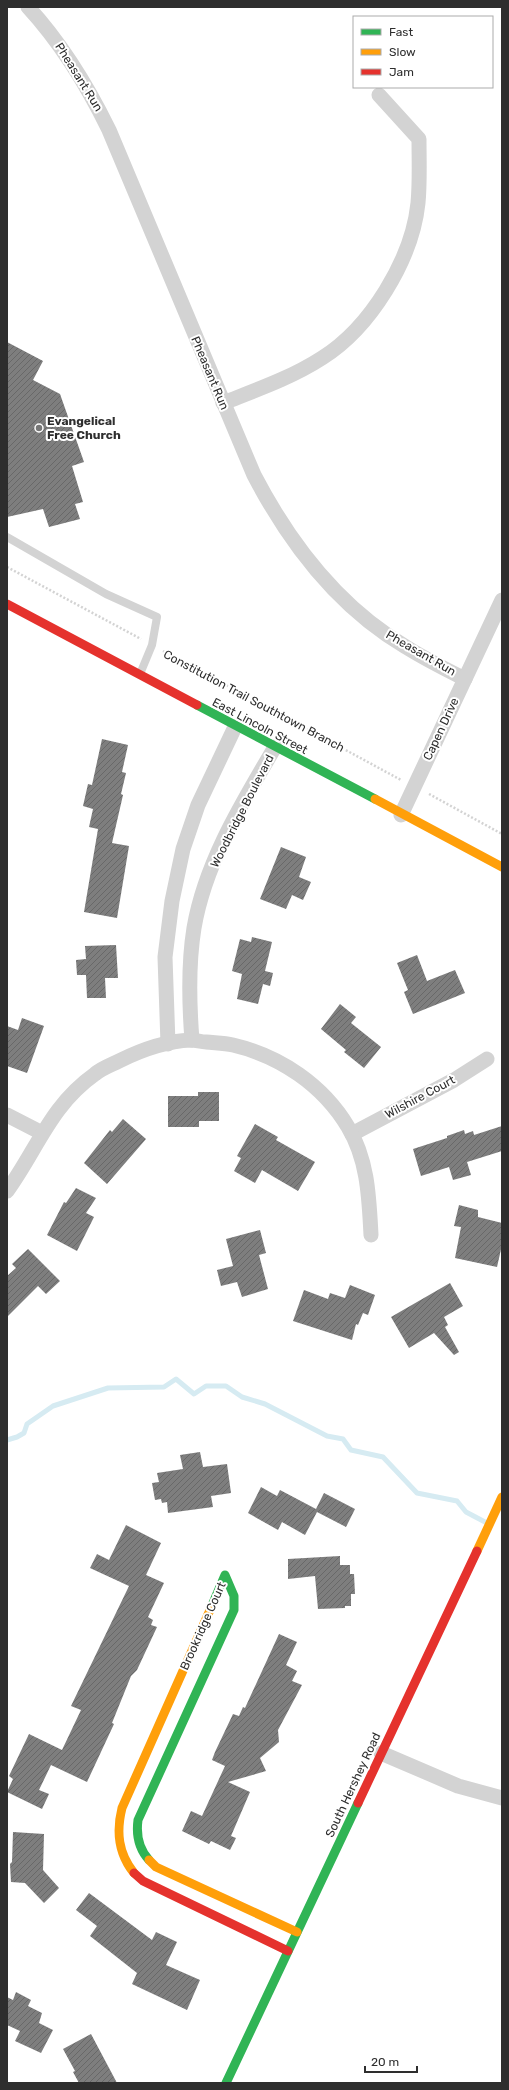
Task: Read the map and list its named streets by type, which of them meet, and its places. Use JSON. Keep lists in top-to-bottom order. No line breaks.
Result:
{"streets":{"main road":["East Lincoln Street","Brookridge Court","South Hershey Road"],"street":["Pheasant Run","Capen Drive","Woodbridge Boulevard","Wilshire Court"],"path":["Constitution Trail Southtown Branch"]},"crossings":[["Pheasant Run","Capen Drive"],["Constitution Trail Southtown Branch","Capen Drive"],["East Lincoln Street","Capen Drive"],["East Lincoln Street","Woodbridge Boulevard"],["Brookridge Court","South Hershey Road"]],"places":["Evangelical Free Church"],"legend":["Fast","Slow","Jam"],"scale_bar":"20 m"}
